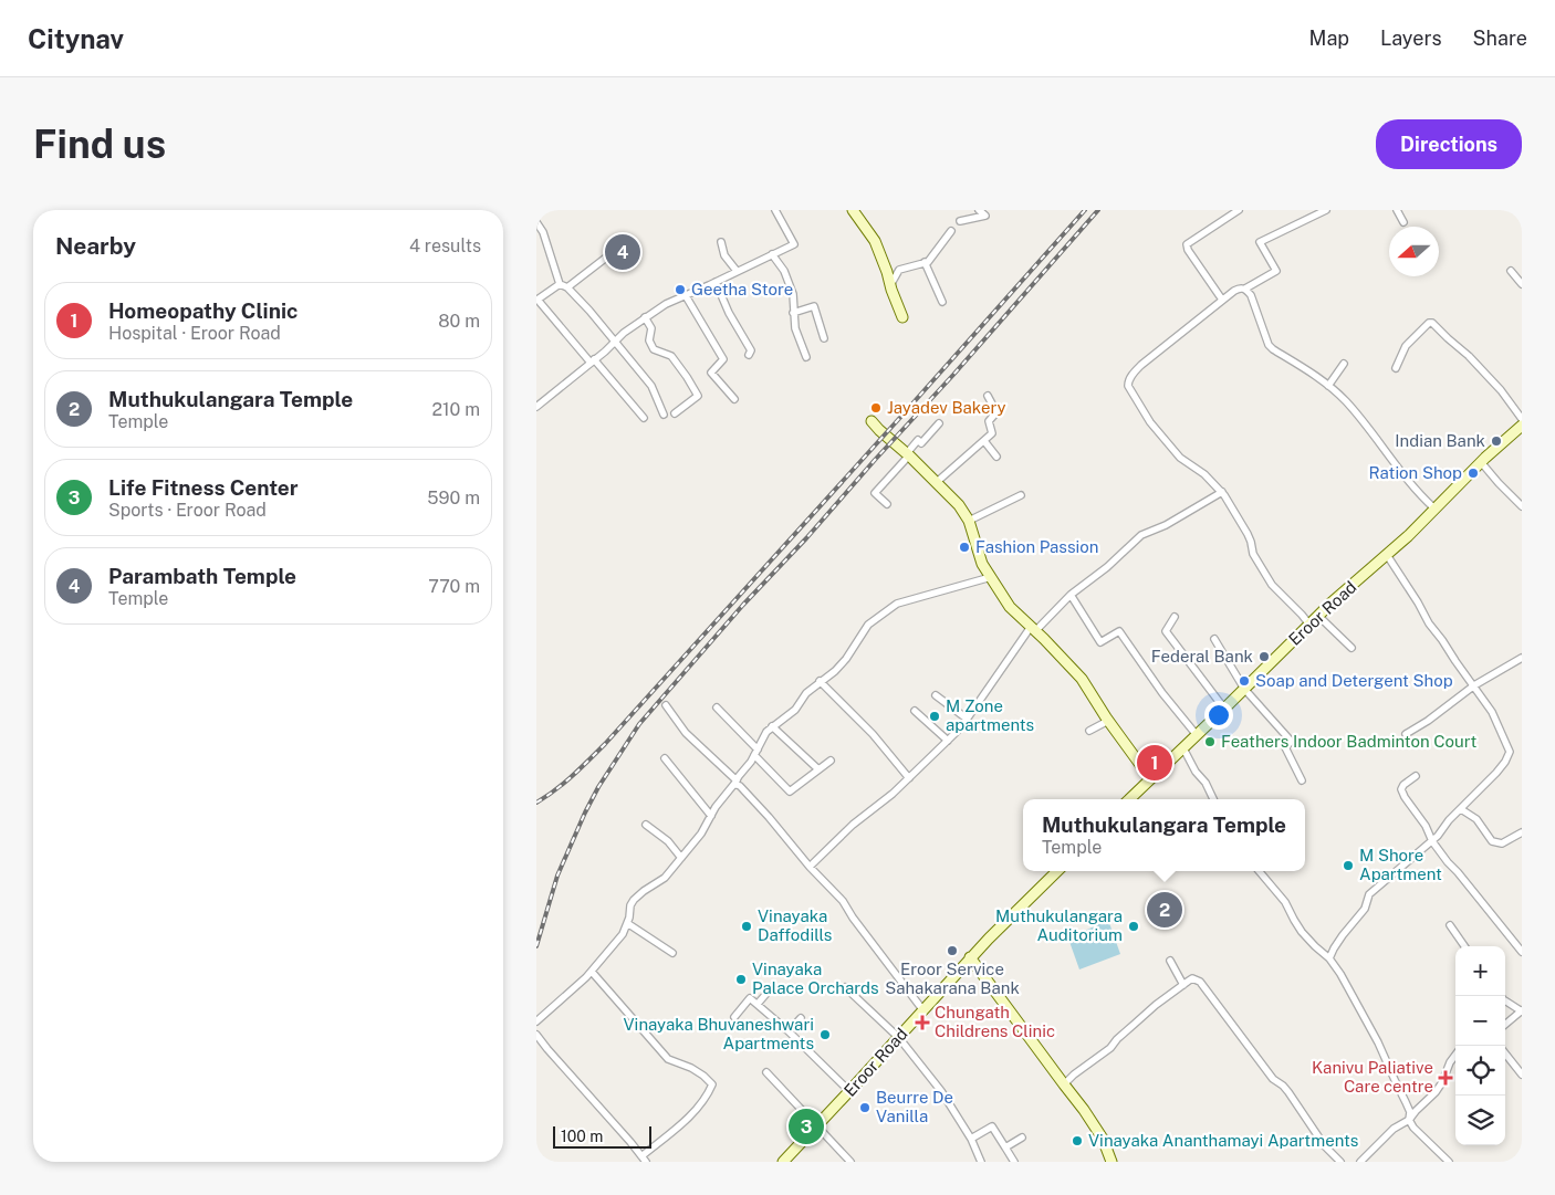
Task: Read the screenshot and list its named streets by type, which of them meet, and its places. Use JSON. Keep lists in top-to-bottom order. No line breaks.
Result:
{"streets":{"main road":["Eroor Road"]},"places":{"other":["Geetha Store","Jayadev Bakery","Indian Bank","Ration Shop","Fashion Passion","Federal Bank","Soap and Detergent Shop","M Zone apartments","Feathers Indoor Badminton Court","M Shore Apartment","Vinayaka Daffodills","Muthukulangara Auditorium","Eroor Service Sahakarana Bank","Vinayaka Palace Orchards","Vinayaka Bhuvaneshwari Apartments","Beurre De Vanilla","Vinayaka Ananthamayi Apartments"],"health":["Chungath Childrens Clinic","Kanivu Paliative Care centre"]},"scale_bar":"100 m","north":"left","page":{"header":"Citynav","nav":["Map","Layers","Share"],"buttons":"Directions","title":"Find us","heading":["Nearby","4 results"],"pins":["4","1","2","3"],"list":[{"mark":"1","name":"Homeopathy Clinic","note":"Hospital · Eroor Road","value":"80 m"},{"mark":"2","name":"Muthukulangara Temple","note":"Temple","value":"210 m"},{"mark":"3","name":"Life Fitness Center","note":"Sports · Eroor Road","value":"590 m"},{"mark":"4","name":"Parambath Temple","note":"Temple","value":"770 m"}],"popup":["Muthukulangara Temple","Temple"],"map_buttons":["+","−"],"scale":"100 m"}}
